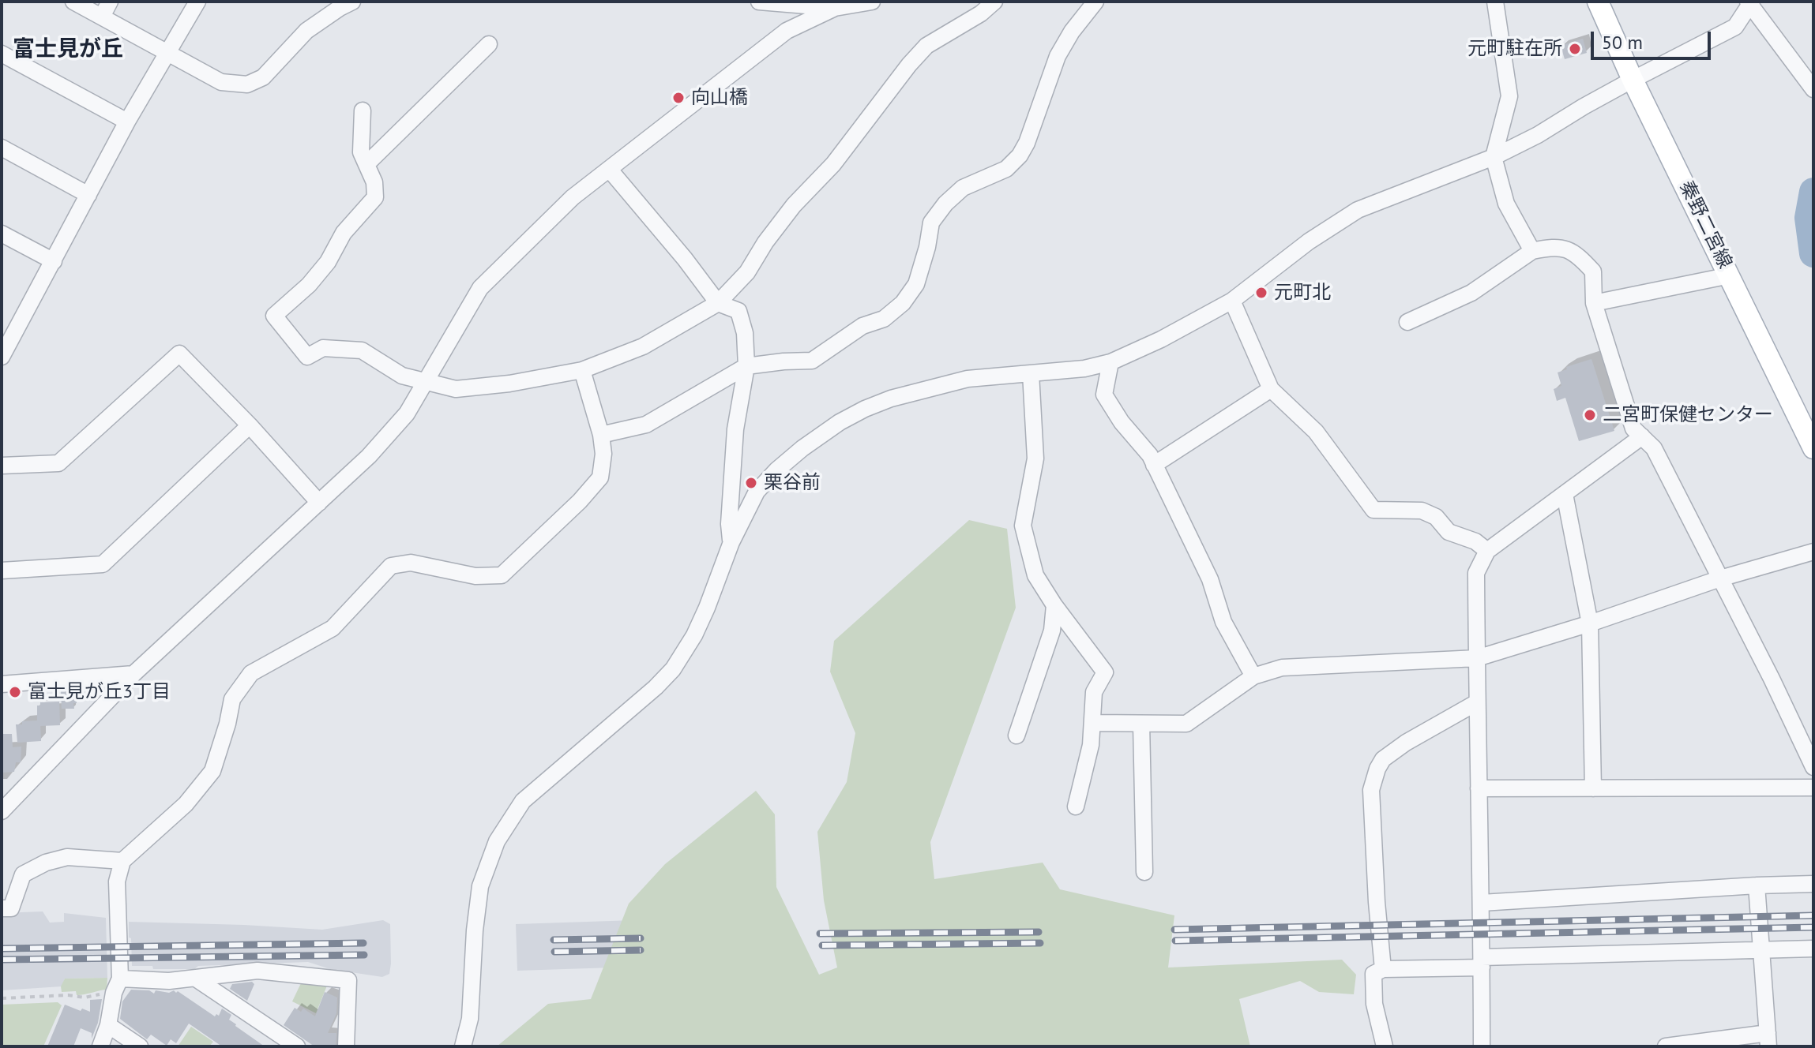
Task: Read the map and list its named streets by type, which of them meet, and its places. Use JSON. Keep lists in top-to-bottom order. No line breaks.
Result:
{"streets":{"main road":["秦野二宮線"]},"districts":["富士見が丘"],"places":["元町駐在所","向山橋","元町北","二宮町保健センター","栗谷前","富士見が丘3丁目"],"scale_bar":"50 m"}
